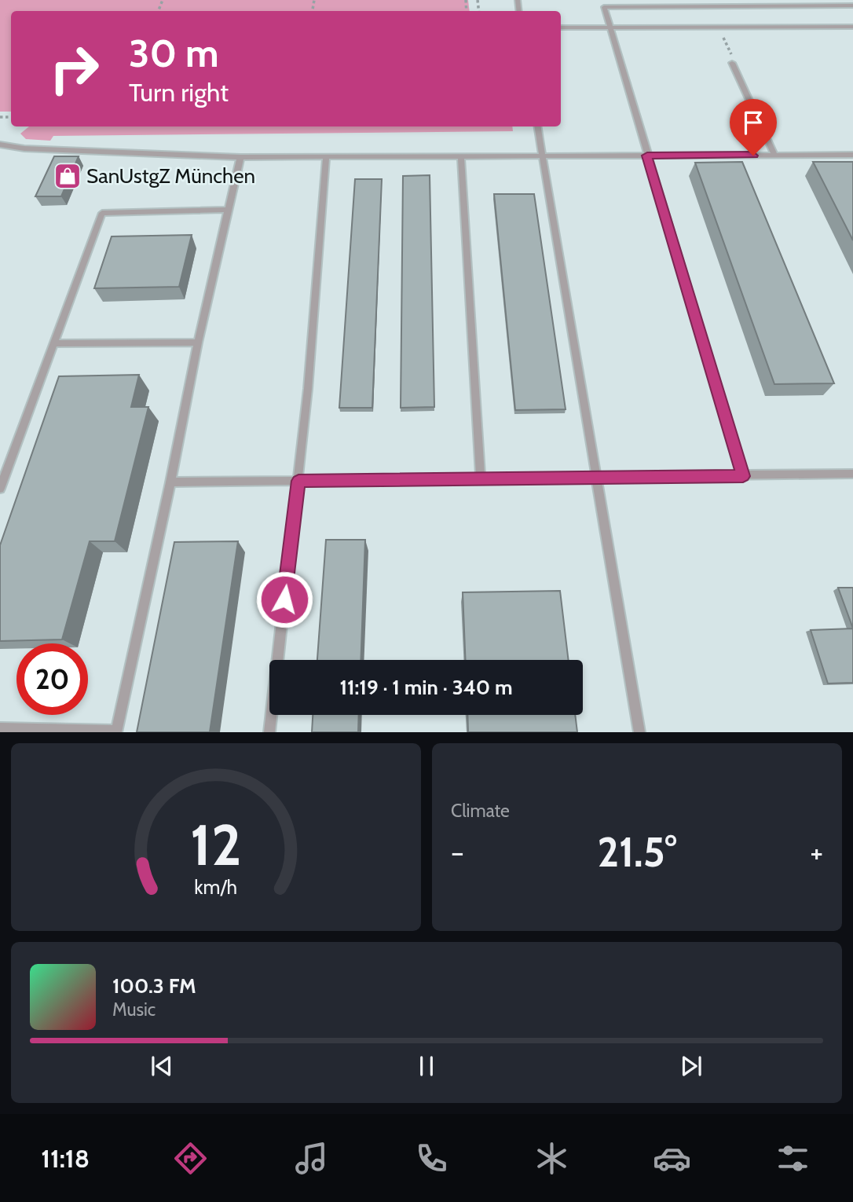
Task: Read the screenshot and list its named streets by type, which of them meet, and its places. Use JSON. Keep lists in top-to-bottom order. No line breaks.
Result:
{"places":{"shop":["SanUstgZ München"]},"page":{"turn":["30 m","Turn right"],"limit":"20","trip":"11:19 · 1 min · 340 m","tile":"Climate","heat":["−","21.5°","+"],"song":["100.3 FM","Music"],"tabs":"11:18","gauge":["12","km/h"]}}
